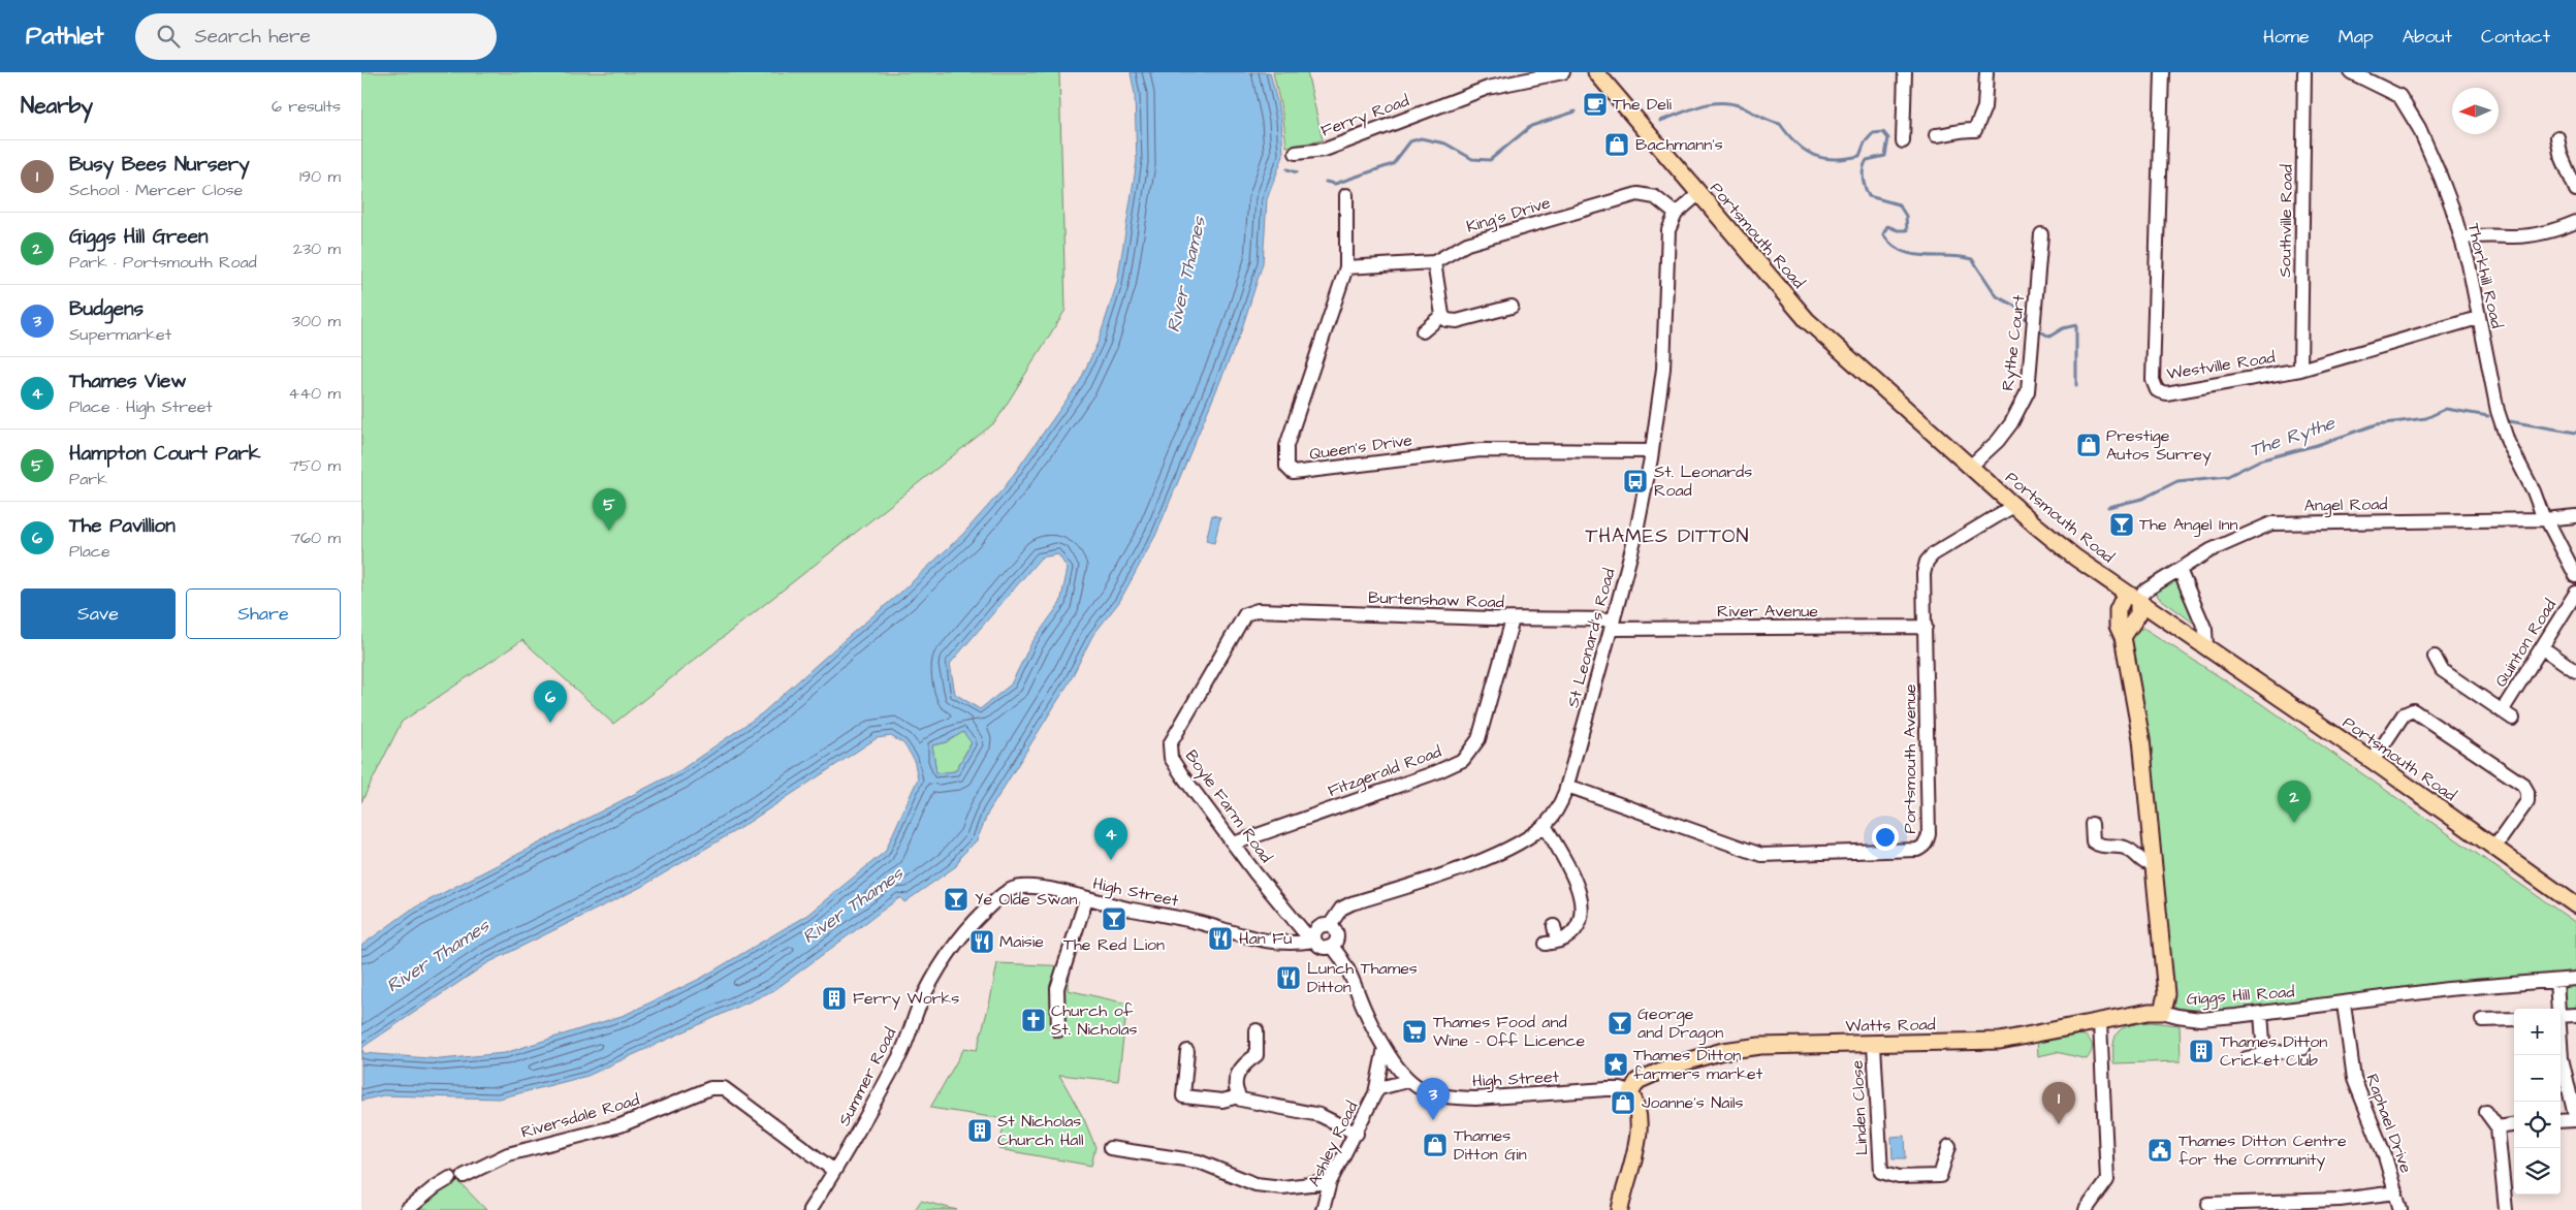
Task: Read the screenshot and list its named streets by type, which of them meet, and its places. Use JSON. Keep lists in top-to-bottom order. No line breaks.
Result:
{"streets":{"main road":["Portsmouth Road","Giggs Hill Road","Watts Road"],"street":["Ferry Road","King's Drive","Southville Road","Thorkhill Road","Rythe Court","Westville Road","Queen's Drive","Angel Road","Burtenshaw Road","River Avenue","St Leonard's Road","Quinton Road","Portsmouth Avenue","Fitzgerald Road","Boyle Farm Road","High Street","Summer Road","Linden Close","Riversdale Road","Raphael Drive","Ashley Road"]},"crossings":[["King's Drive","Queen's Drive"],["King's Drive","St Leonard's Road"],["Southville Road","Westville Road"],["Portsmouth Road","Rythe Court"],["Portsmouth Road","Angel Road"],["Portsmouth Road","Portsmouth Avenue"],["Portsmouth Road","Giggs Hill Road"],["Thorkhill Road","Westville Road"],["Thorkhill Road","Angel Road"],["Queen's Drive","St Leonard's Road"],["Angel Road","Giggs Hill Road"],["Burtenshaw Road","River Avenue"],["Burtenshaw Road","St Leonard's Road"],["Burtenshaw Road","Fitzgerald Road"],["Burtenshaw Road","Boyle Farm Road"],["River Avenue","St Leonard's Road"],["River Avenue","Portsmouth Avenue"],["St Leonard's Road","Portsmouth Avenue"],["St Leonard's Road","Boyle Farm Road"],["St Leonard's Road","High Street"],["Fitzgerald Road","Boyle Farm Road"],["Boyle Farm Road","High Street"],["High Street","Watts Road"],["High Street","Summer Road"],["High Street","Ashley Road"],["Giggs Hill Road","Watts Road"],["Giggs Hill Road","Raphael Drive"],["Watts Road","Linden Close"],["Summer Road","Riversdale Road"]],"districts":["THAMES DITTON"],"water":["River Thames","The Rythe"],"places":{"cafe":["The Deli"],"shop":["Bachmann's","Prestige Autos Surrey","Joanne's Nails","Thames Ditton Gin"],"bus stop":["St. Leonards Road"],"bar":["The Angel Inn","Ye Olde Swan","The Red Lion","George and Dragon"],"restaurant":["Han Fu","Maisie","Lunch Thames Ditton"],"building":["Ferry Works","Thames Ditton Cricket Club","St Nicholas Church Hall"],"church":["Church of St. Nicholas"],"supermarket":["Thames Food and Wine - Off Licence"],"place":["Thames Ditton farmers market"],"public building":["Thames Ditton Centre for the Community"]},"north":"left","page":{"header":"Pathlet","search":"Search here","nav":["Home","Map","About","Contact"],"heading":["Nearby","6 results"],"list":[{"mark":"1","name":"Busy Bees Nursery","note":"School · Mercer Close","value":"190 m"},{"mark":"2","name":"Giggs Hill Green","note":"Park · Portsmouth Road","value":"230 m"},{"mark":"3","name":"Budgens","note":"Supermarket","value":"300 m"},{"mark":"4","name":"Thames View","note":"Place · High Street","value":"440 m"},{"mark":"5","name":"Hampton Court Park","note":"Park","value":"750 m"},{"mark":"6","name":"The Pavillion","note":"Place","value":"760 m"}],"pins":["5","6","2","4","3","1"],"buttons":["Save","Share"],"map_buttons":["+","−"]}}
